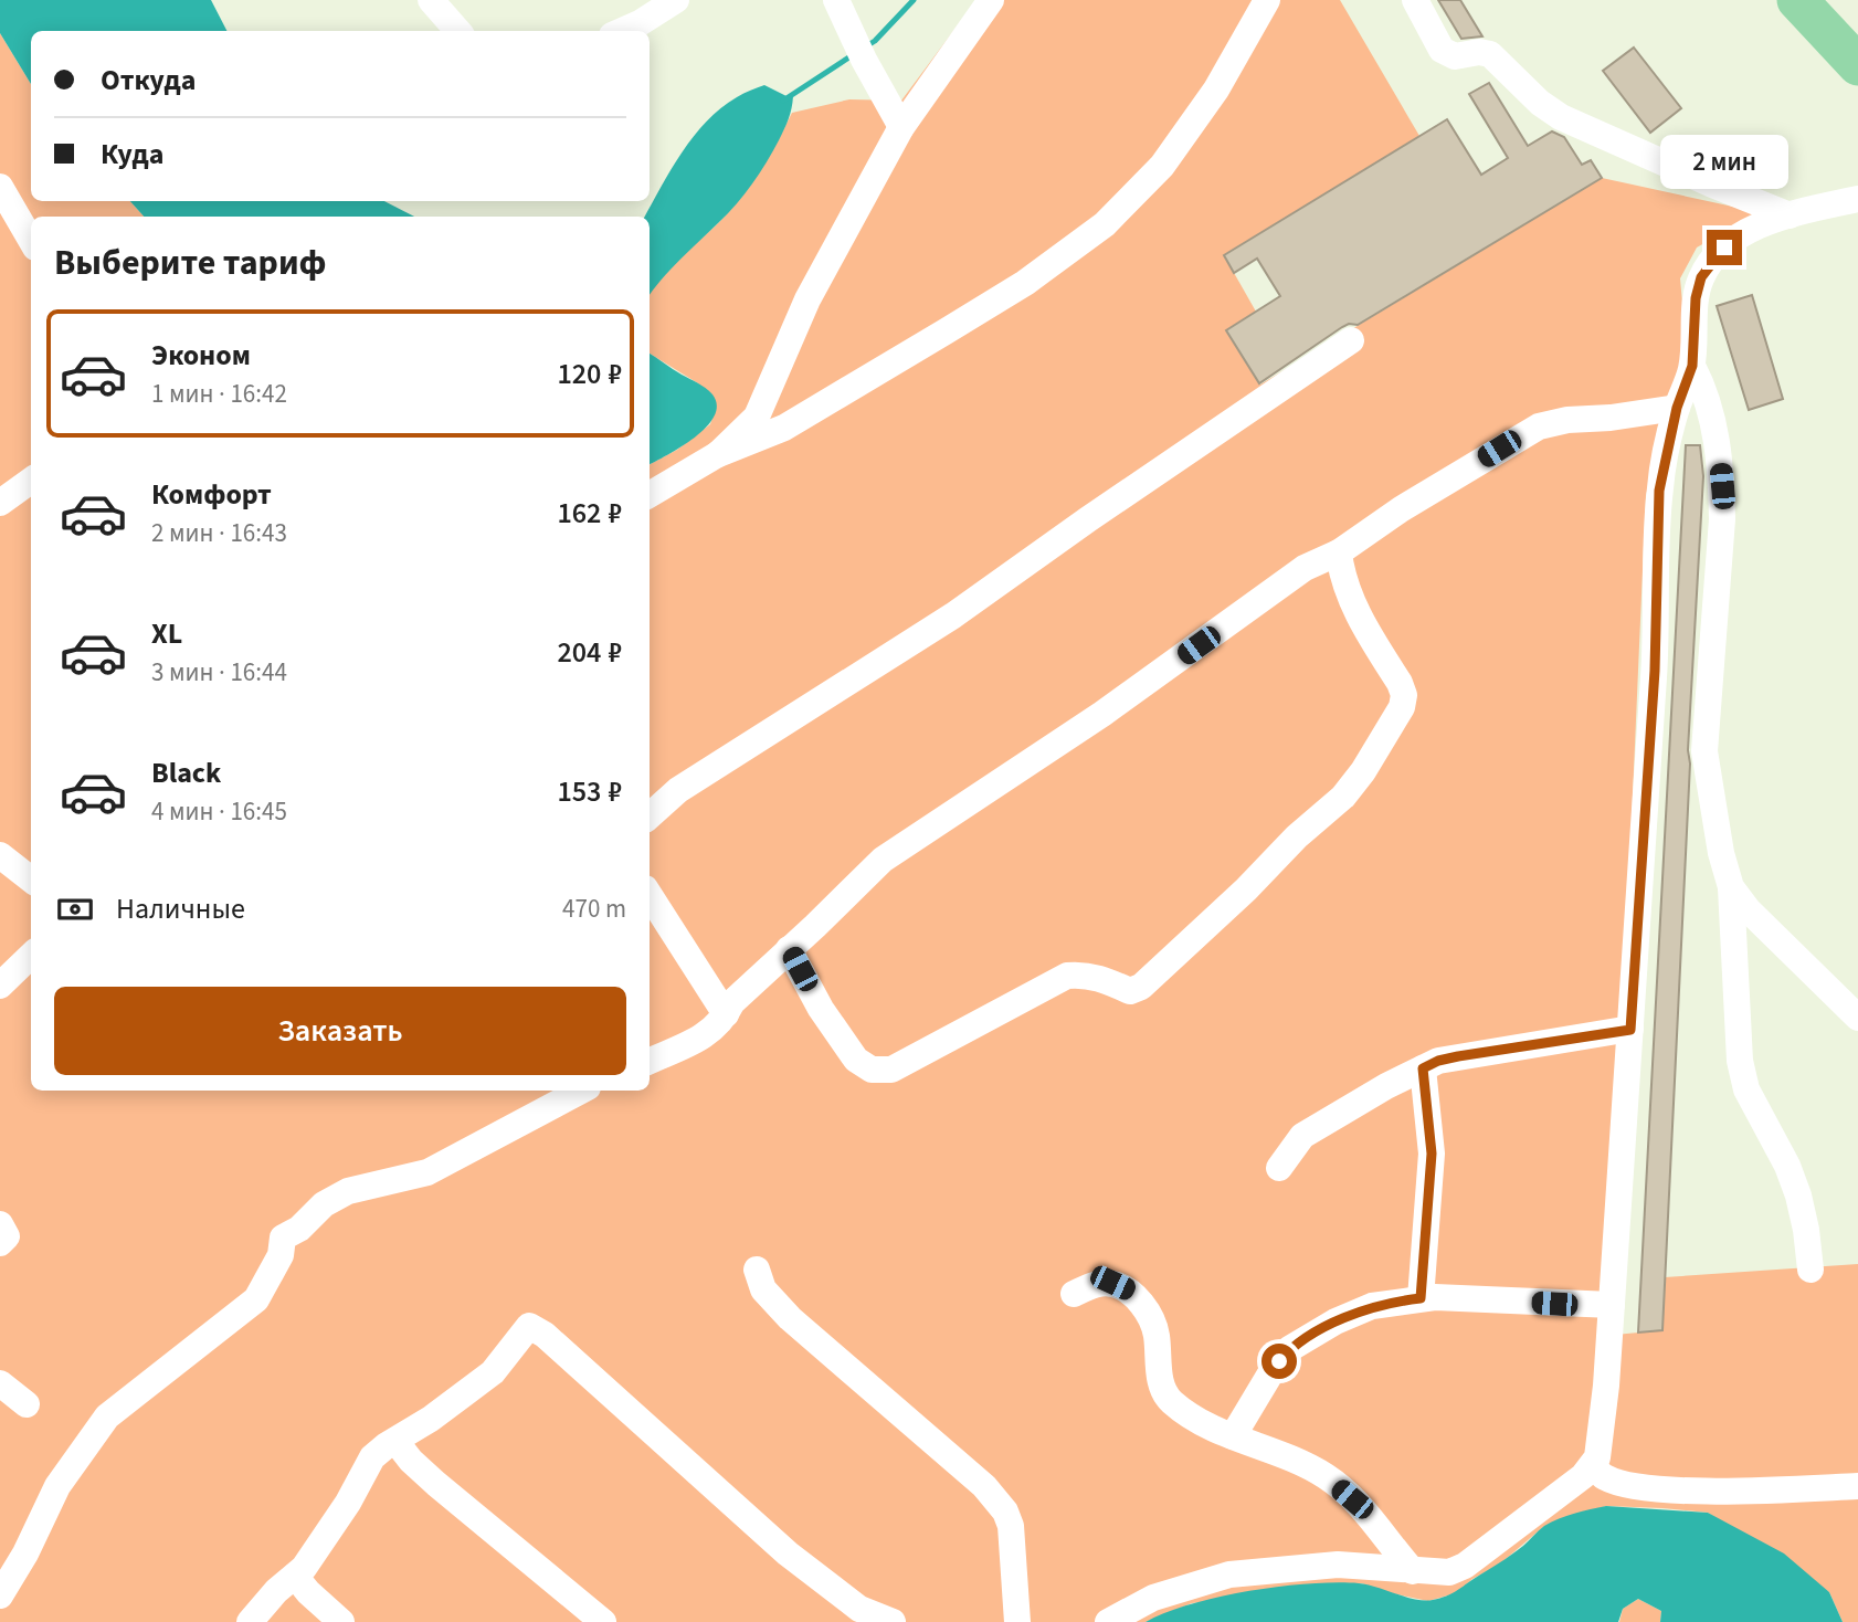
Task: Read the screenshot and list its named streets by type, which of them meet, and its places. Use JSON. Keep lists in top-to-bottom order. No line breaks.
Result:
{"page":{"banner":["Откуда","Куда"],"bubble":"2 мин","heading":"Выберите тариф","list":[{"name":"Эконом","note":"1 мин · 16:42","value":"120 ₽"},{"name":"Комфорт","note":"2 мин · 16:43","value":"162 ₽"},{"name":"XL","note":"3 мин · 16:44","value":"204 ₽"},{"name":"Black","note":"4 мин · 16:45","value":"153 ₽"}],"pay":["Наличные","470 m"],"buttons":"Заказать"}}
